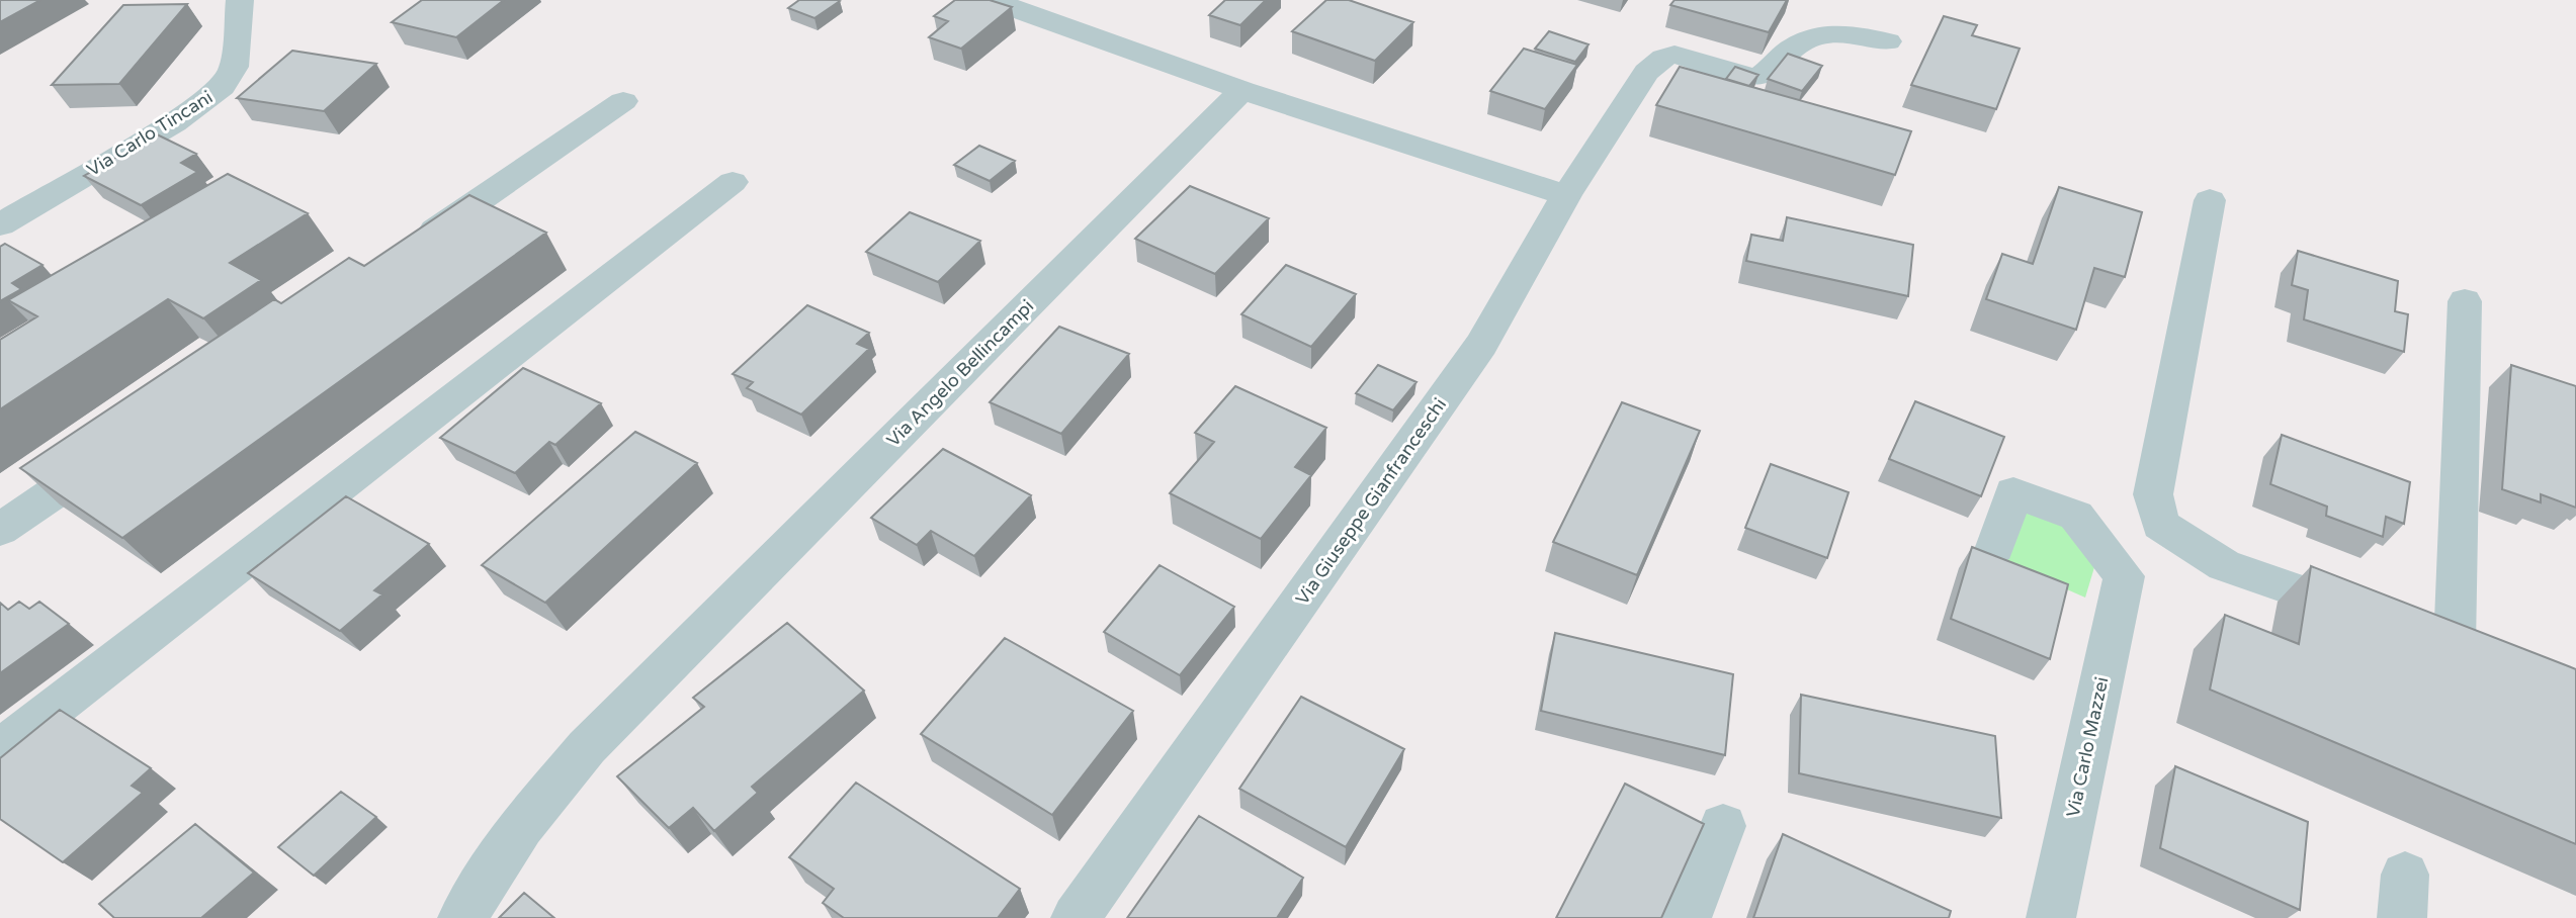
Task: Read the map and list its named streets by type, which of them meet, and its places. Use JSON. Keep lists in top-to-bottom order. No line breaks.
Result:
{"streets":{"street":["Via Carlo Tincani","Via Angelo Bellincampi","Via Giuseppe Gianfranceschi","Via Carlo Mazzei"]}}
